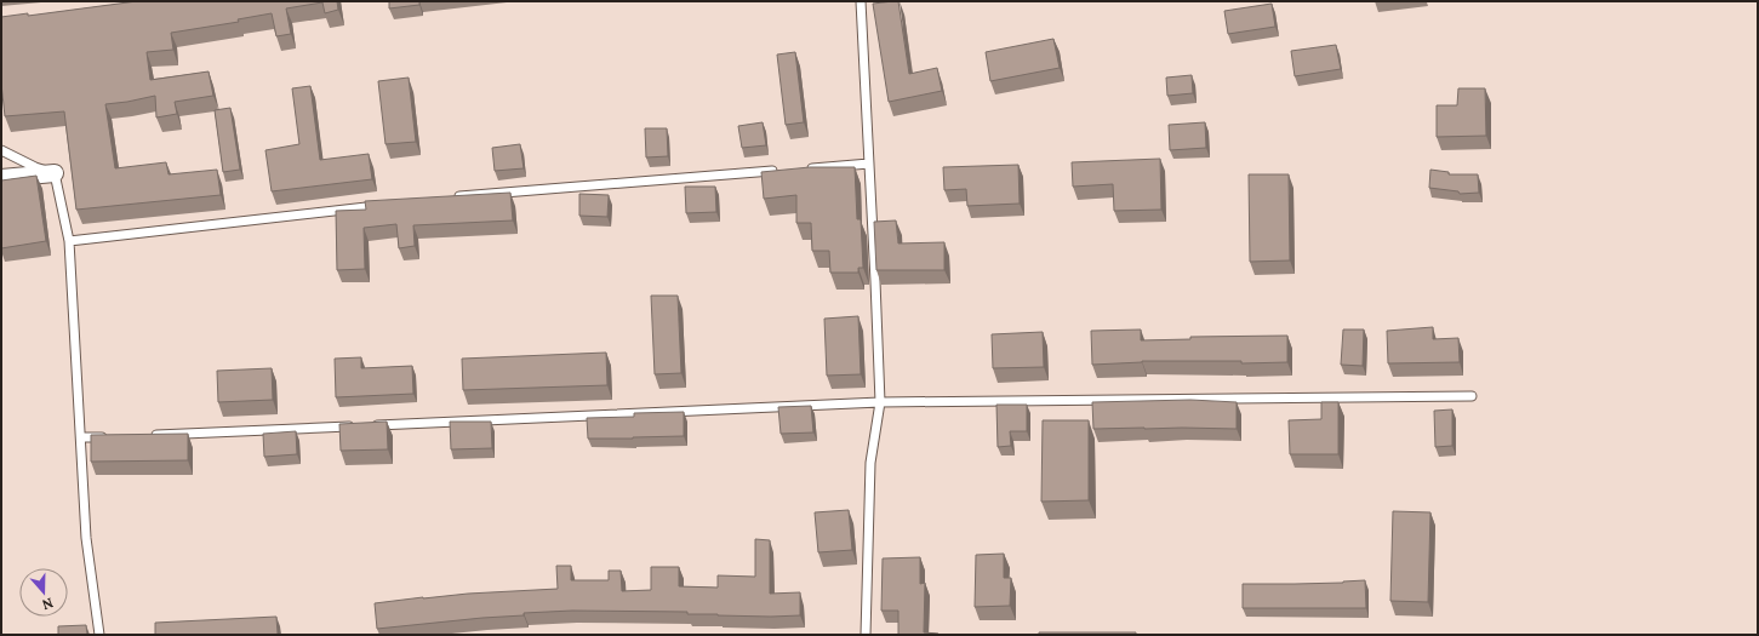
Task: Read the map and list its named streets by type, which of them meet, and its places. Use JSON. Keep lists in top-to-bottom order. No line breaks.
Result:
{"north":"bottom"}
